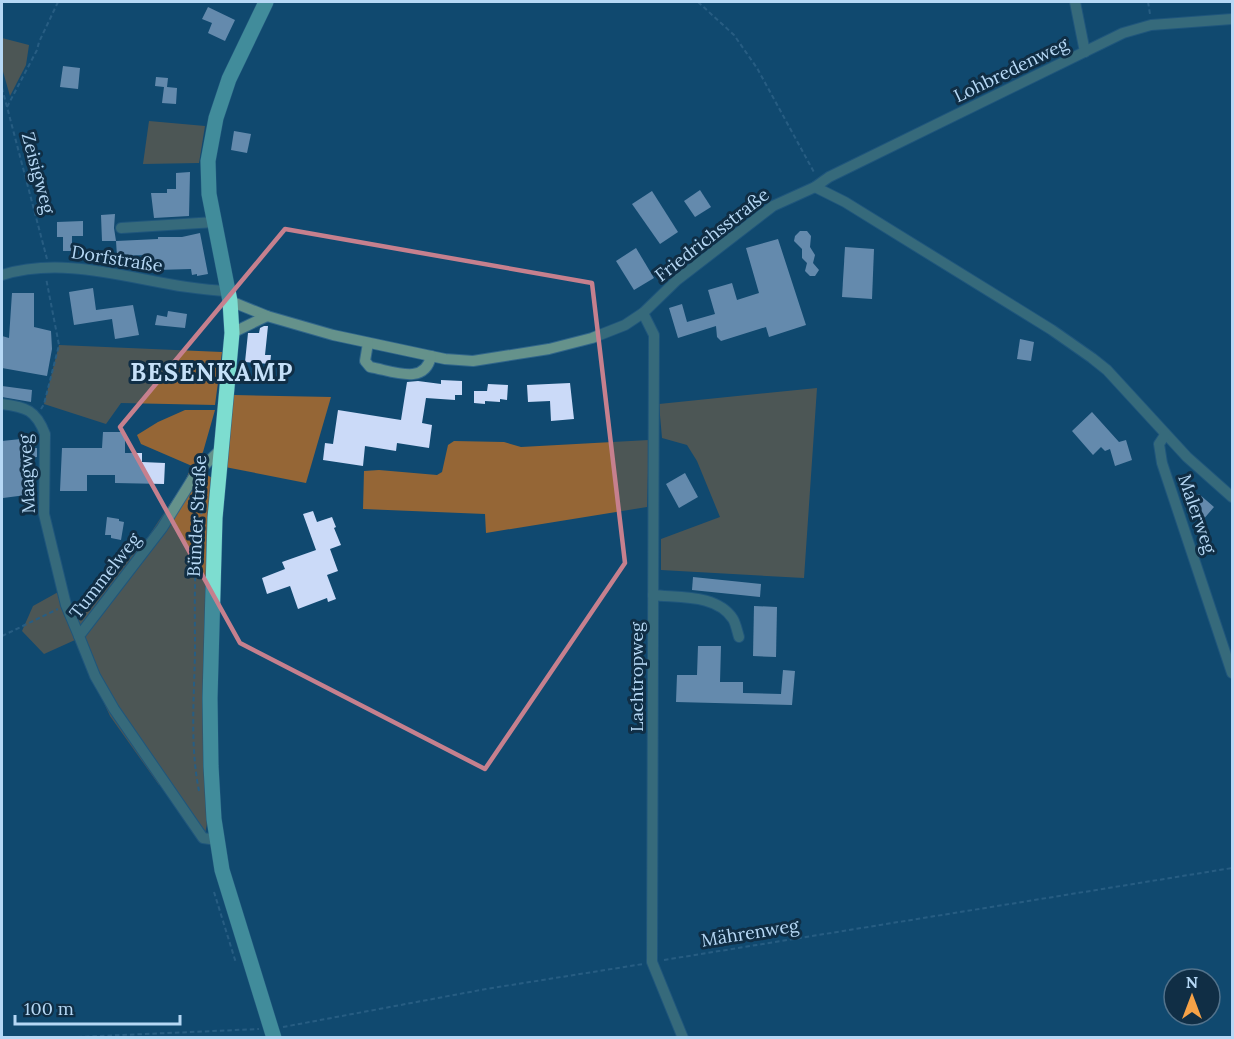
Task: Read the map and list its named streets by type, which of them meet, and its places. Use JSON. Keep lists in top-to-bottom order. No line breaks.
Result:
{"streets":{"main road":["Bünder Straße"],"street":["Lohbredenweg","Friedrichsstraße","Dorfstraße","Maagweg","Malerweg","Tummelweg","Lachtropweg"],"path":["Zeisigweg","Mährenweg"]},"crossings":[["Lohbredenweg","Friedrichsstraße"],["Zeisigweg","Dorfstraße"],["Zeisigweg","Maagweg"],["Friedrichsstraße","Dorfstraße"],["Friedrichsstraße","Bünder Straße"],["Friedrichsstraße","Lachtropweg"],["Dorfstraße","Bünder Straße"],["Maagweg","Tummelweg"],["Bünder Straße","Tummelweg"],["Bünder Straße","Mährenweg"],["Lachtropweg","Mährenweg"]],"districts":["BESENKAMP"],"scale_bar":"100 m","north":"top"}
